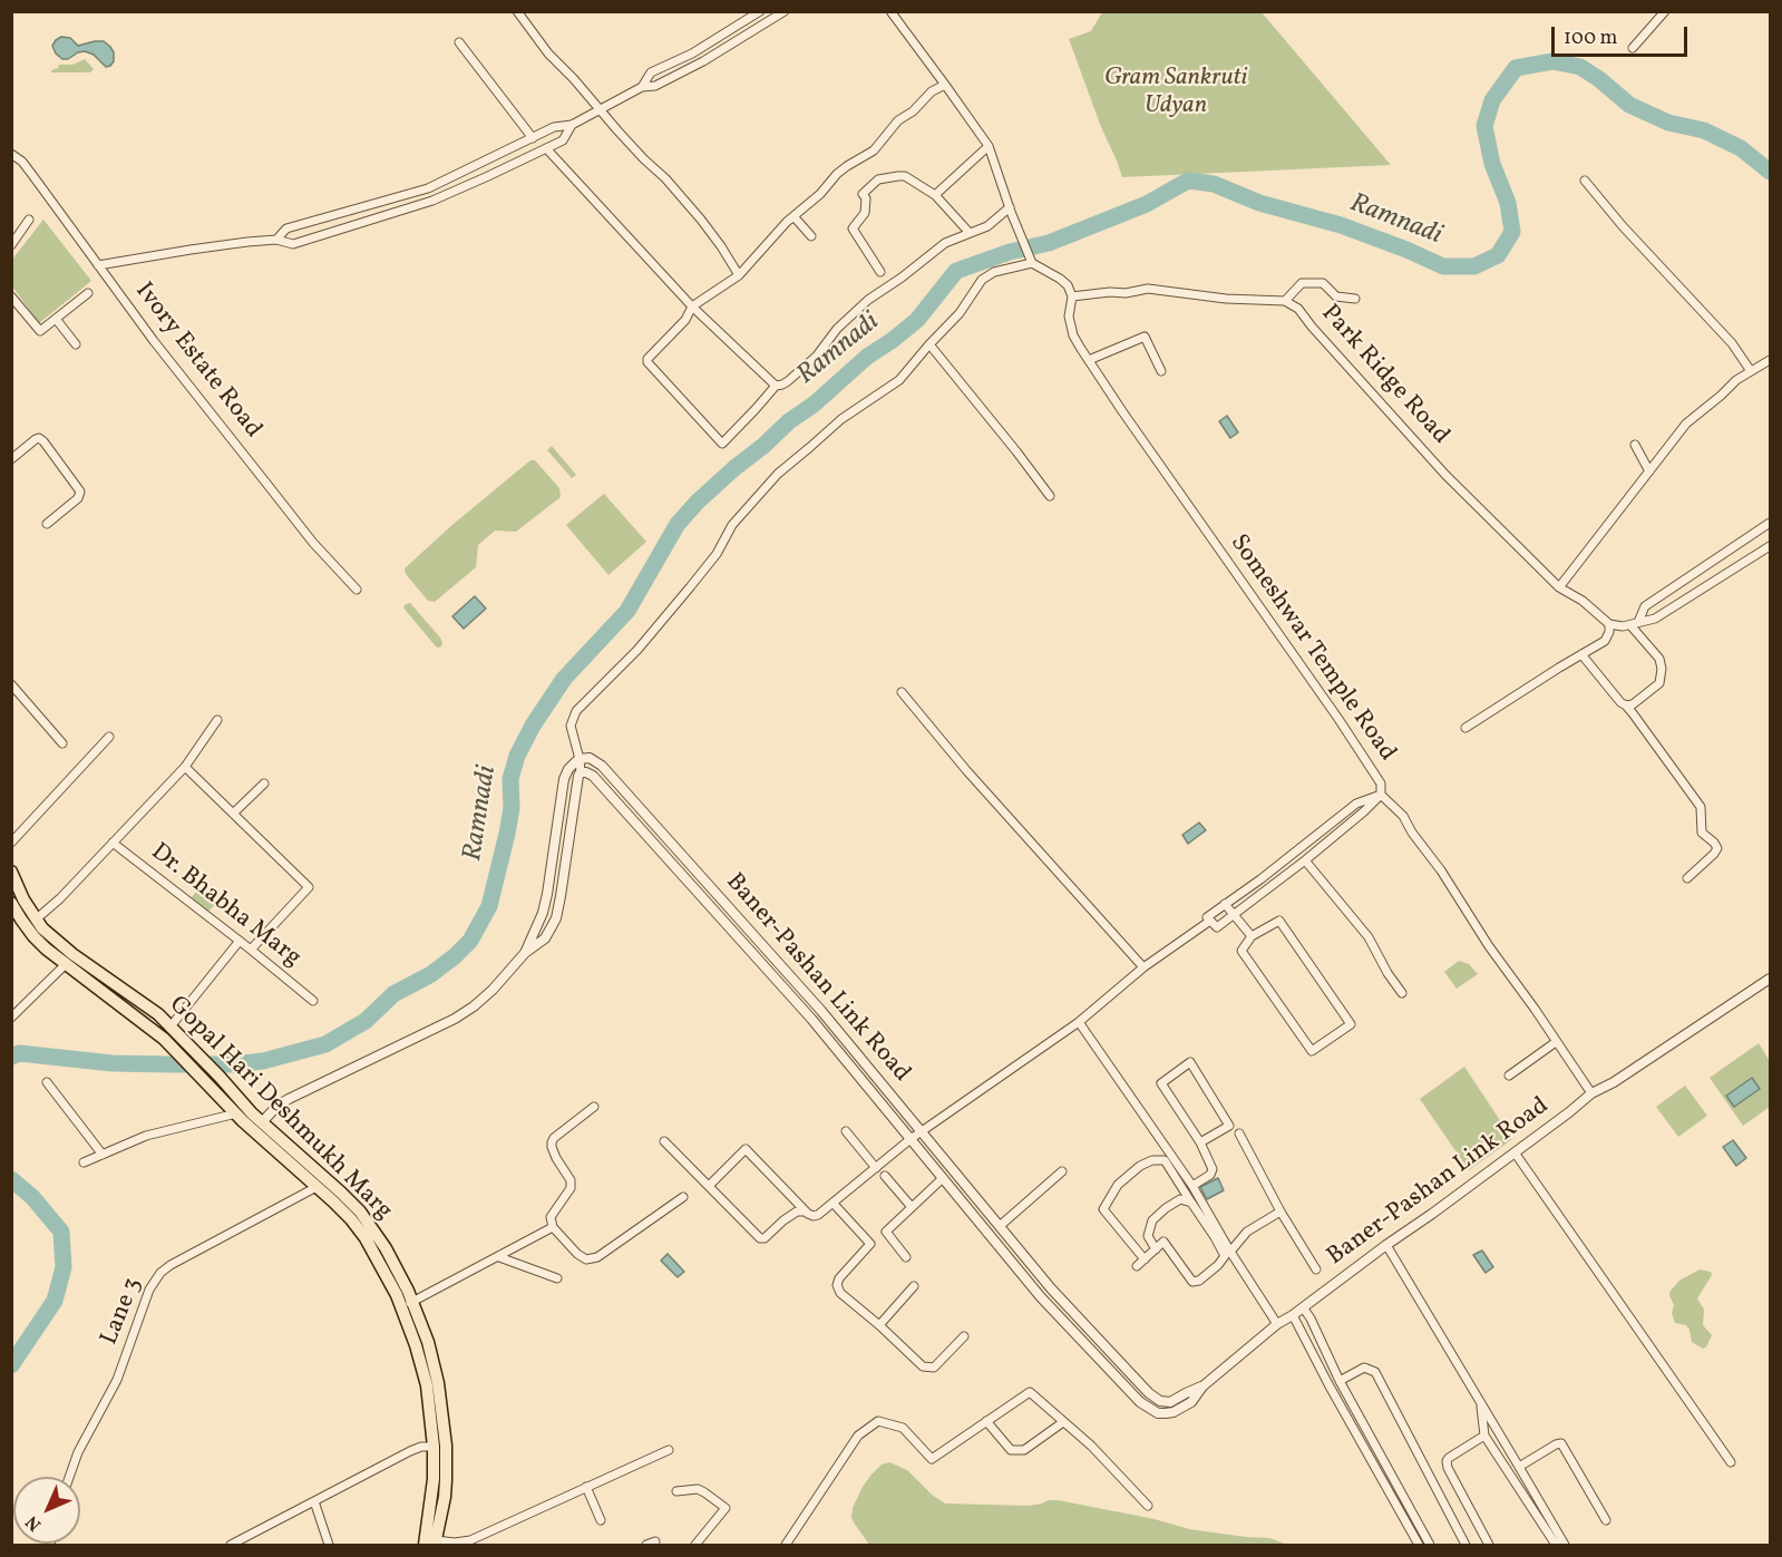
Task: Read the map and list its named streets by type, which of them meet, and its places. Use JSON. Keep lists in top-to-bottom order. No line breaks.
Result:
{"streets":{"main road":["Gopal Hari Deshmukh Marg"],"street":["Ivory Estate Road","Park Ridge Road","Someshwar Temple Road","Dr. Bhabha Marg","Baner-Pashan Link Road","Lane 3"]},"crossings":[["Park Ridge Road","Someshwar Temple Road"],["Someshwar Temple Road","Baner-Pashan Link Road"],["Dr. Bhabha Marg","Gopal Hari Deshmukh Marg"],["Gopal Hari Deshmukh Marg","Lane 3"]],"water":["Ramnadi"],"parks":["Gram Sankruti Udyan"],"scale_bar":"100 m","north":"bottom left"}
